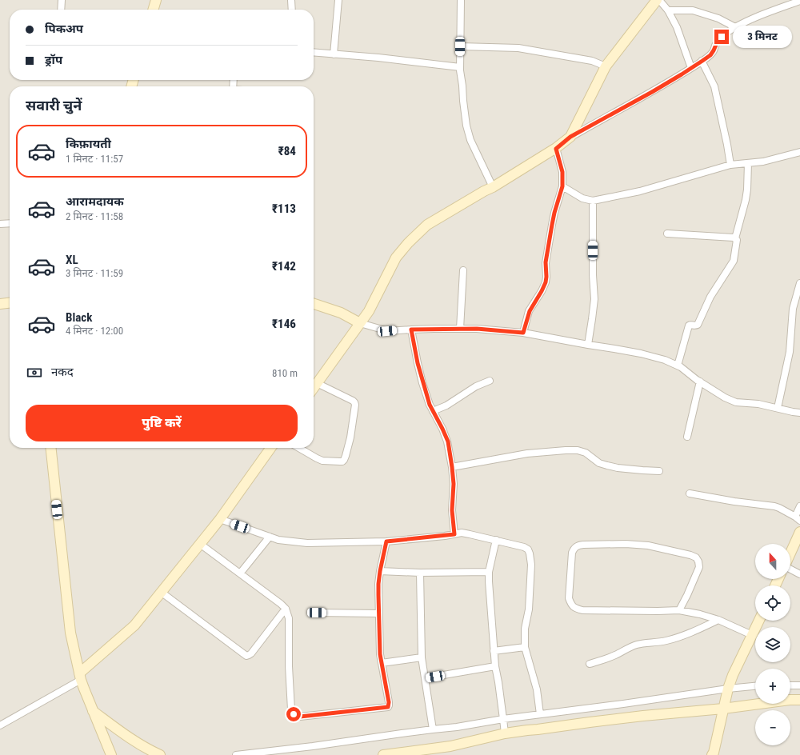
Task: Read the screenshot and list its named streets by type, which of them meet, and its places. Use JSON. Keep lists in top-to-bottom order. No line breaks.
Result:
{"north":"top","page":{"banner":["पिकअप","ड्रॉप"],"bubble":"3 मिनट","heading":"सवारी चुनें","list":[{"name":"किफ़ायती","note":"1 मिनट · 11:57","value":"₹84"},{"name":"आरामदायक","note":"2 मिनट · 11:58","value":"₹113"},{"name":"XL","note":"3 मिनट · 11:59","value":"₹142"},{"name":"Black","note":"4 मिनट · 12:00","value":"₹146"}],"pay":["नकद","810 m"],"buttons":"पुष्टि करें","map_buttons":["+","−"]}}
